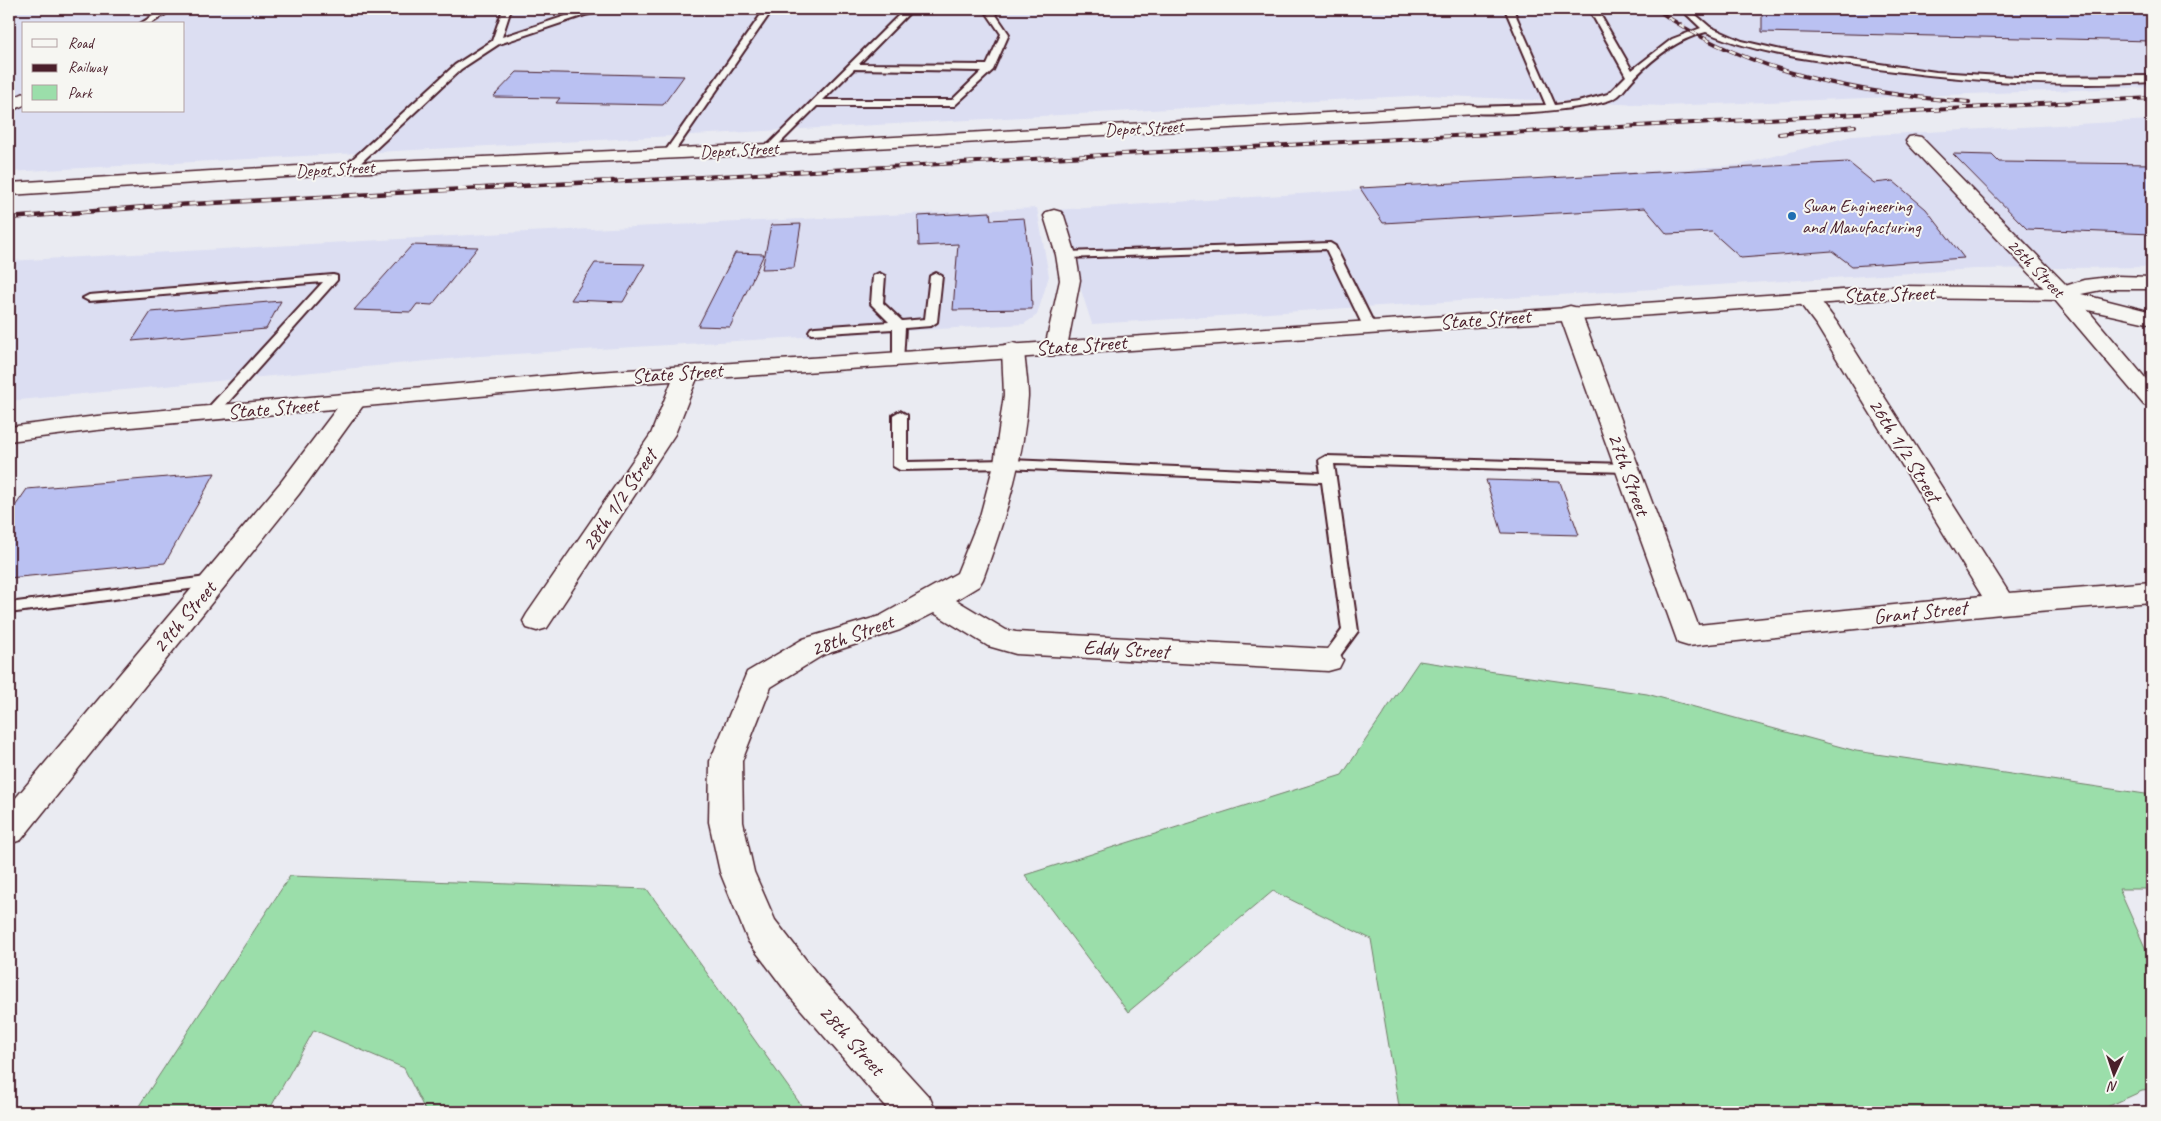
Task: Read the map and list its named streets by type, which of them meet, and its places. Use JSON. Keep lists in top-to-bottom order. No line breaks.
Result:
{"streets":{"street":["Depot Street","26th Street","State Street","26th 1/2 Street","27th Street","28th 1/2 Street","Grant Street","29th Street","28th Street","Eddy Street"]},"crossings":[["26th Street","State Street"],["State Street","26th 1/2 Street"],["State Street","27th Street"],["State Street","28th 1/2 Street"],["State Street","29th Street"],["State Street","28th Street"],["26th 1/2 Street","Grant Street"],["27th Street","Grant Street"],["28th Street","Eddy Street"]],"places":["Swan Engineering and Manufacturing"],"legend":["Road","Railway","Park"],"north":"bottom"}
